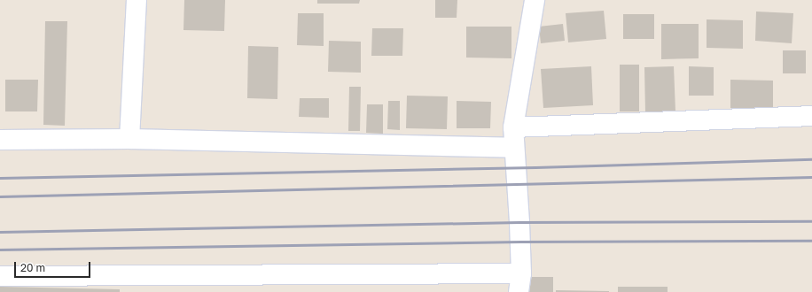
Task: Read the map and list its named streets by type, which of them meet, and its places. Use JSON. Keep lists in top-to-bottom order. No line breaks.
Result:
{"scale_bar":"20 m"}
